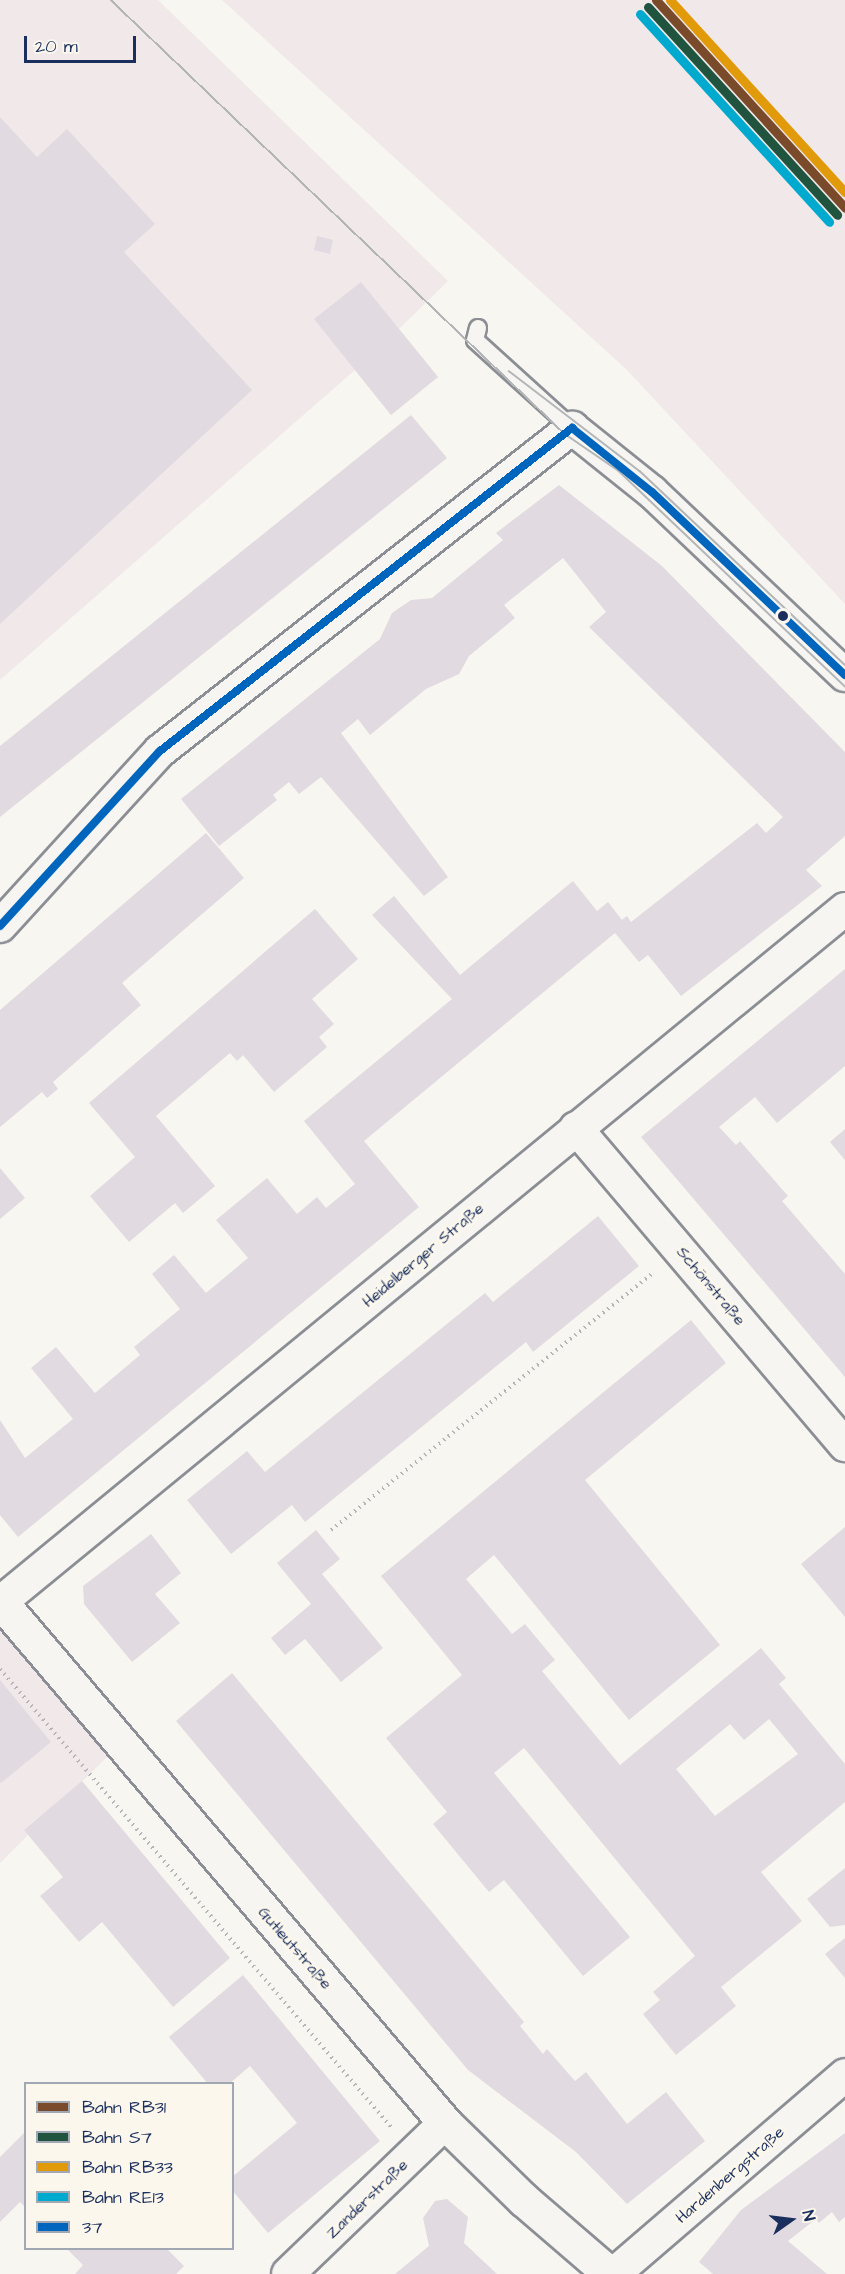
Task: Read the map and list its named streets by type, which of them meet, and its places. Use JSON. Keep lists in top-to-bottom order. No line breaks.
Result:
{"streets":{"main road":["Gutleutstraße"],"street":["Heidelberger Straße","Schönstraße","Hardenbergstraße","Zanderstraße"]},"crossings":[["Heidelberger Straße","Schönstraße"],["Heidelberger Straße","Gutleutstraße"],["Gutleutstraße","Hardenbergstraße"],["Gutleutstraße","Zanderstraße"]],"lines":["rail line RB31","rail line RB33","rail line S7","rail line RE13","transit line 37"],"legend":["Bahn RB31","Bahn S7","Bahn RB33","Bahn RE13","37"],"scale_bar":"20 m","north":"right"}
